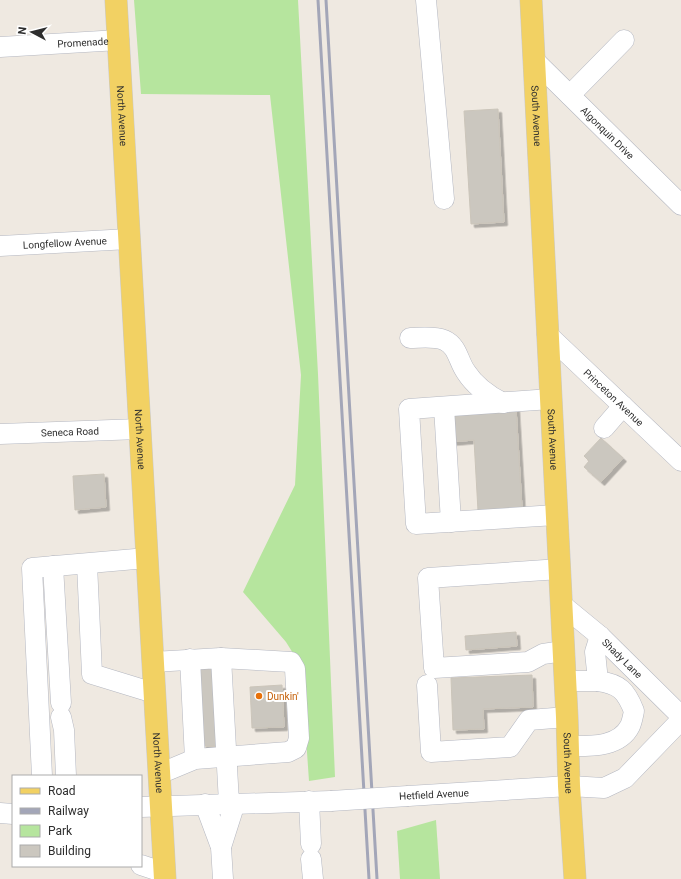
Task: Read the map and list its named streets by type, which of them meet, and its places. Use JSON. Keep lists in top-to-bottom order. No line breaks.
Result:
{"streets":{"main road":["North Avenue","South Avenue"],"street":["Promenade","Algonquin Drive","Longfellow Avenue","Princeton Avenue","Seneca Road","Shady Lane","Hetfield Avenue"]},"crossings":[["Promenade","North Avenue"],["North Avenue","Longfellow Avenue"],["North Avenue","Seneca Road"],["North Avenue","Hetfield Avenue"],["South Avenue","Algonquin Drive"],["South Avenue","Princeton Avenue"],["South Avenue","Shady Lane"],["South Avenue","Hetfield Avenue"]],"places":["Dunkin'"],"legend":["Road","Railway","Park","Building"],"north":"left"}
